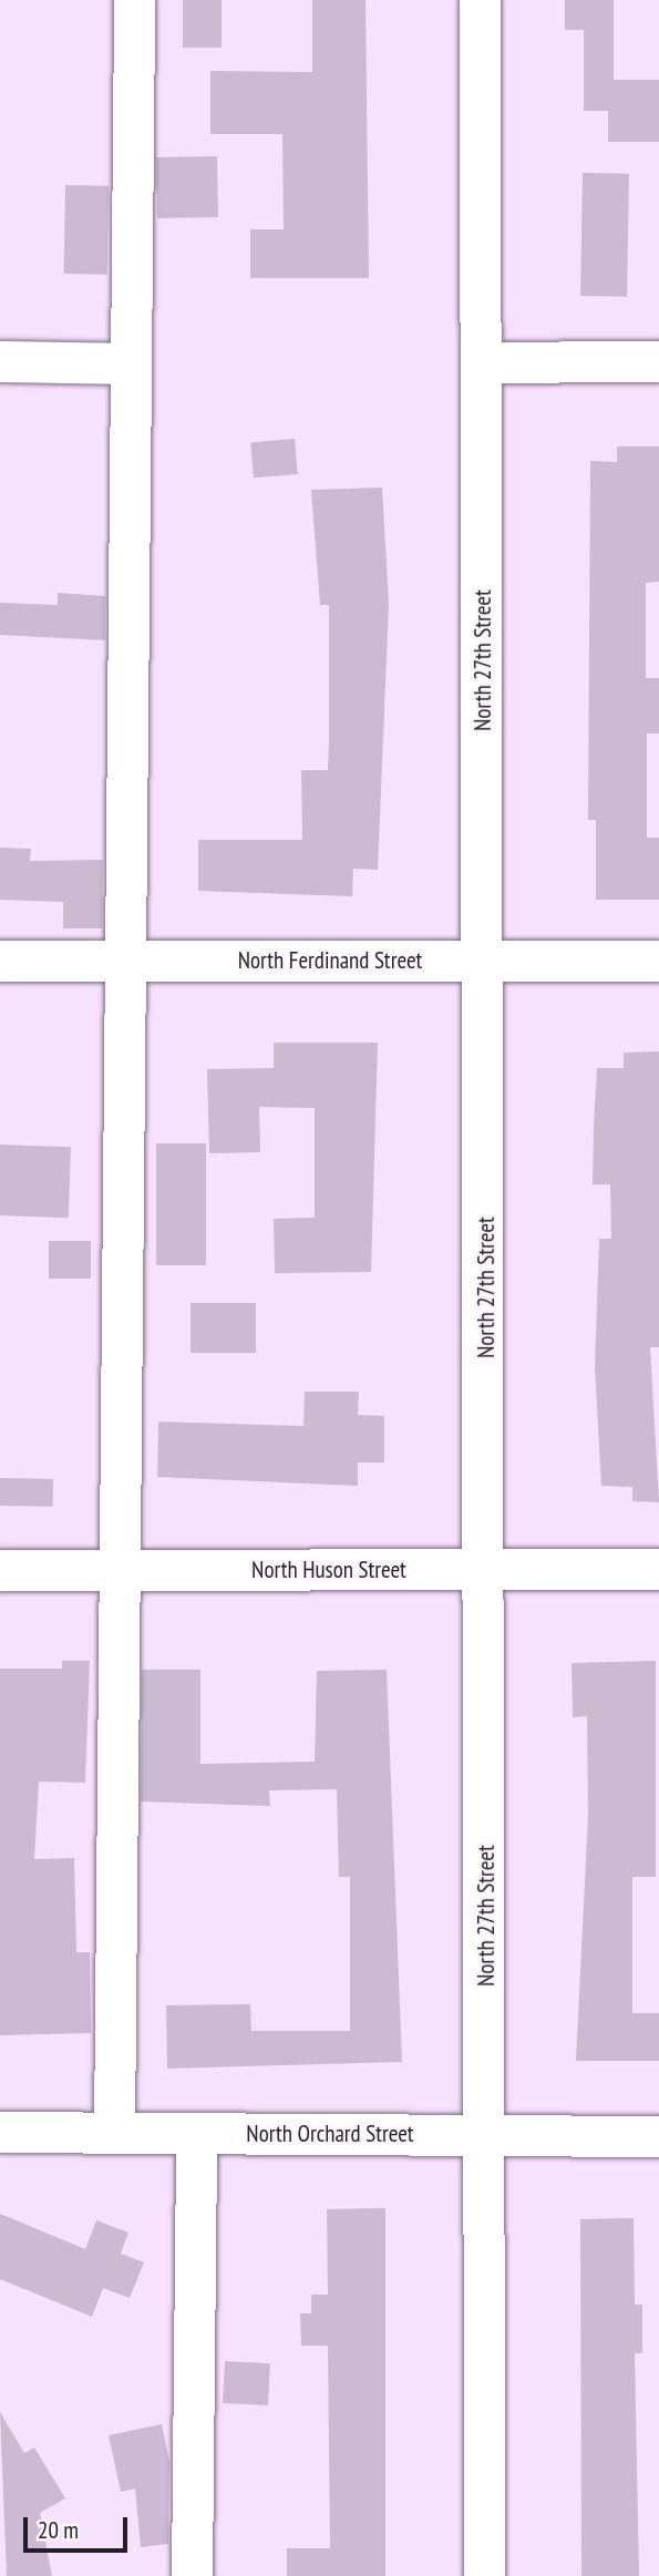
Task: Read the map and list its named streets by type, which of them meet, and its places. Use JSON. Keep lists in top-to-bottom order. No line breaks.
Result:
{"streets":{"street":["North 27th Street","North Ferdinand Street","North Huson Street","North Orchard Street"]},"crossings":[["North 27th Street","North Ferdinand Street"],["North 27th Street","North Huson Street"],["North 27th Street","North Orchard Street"]],"scale_bar":"20 m"}
